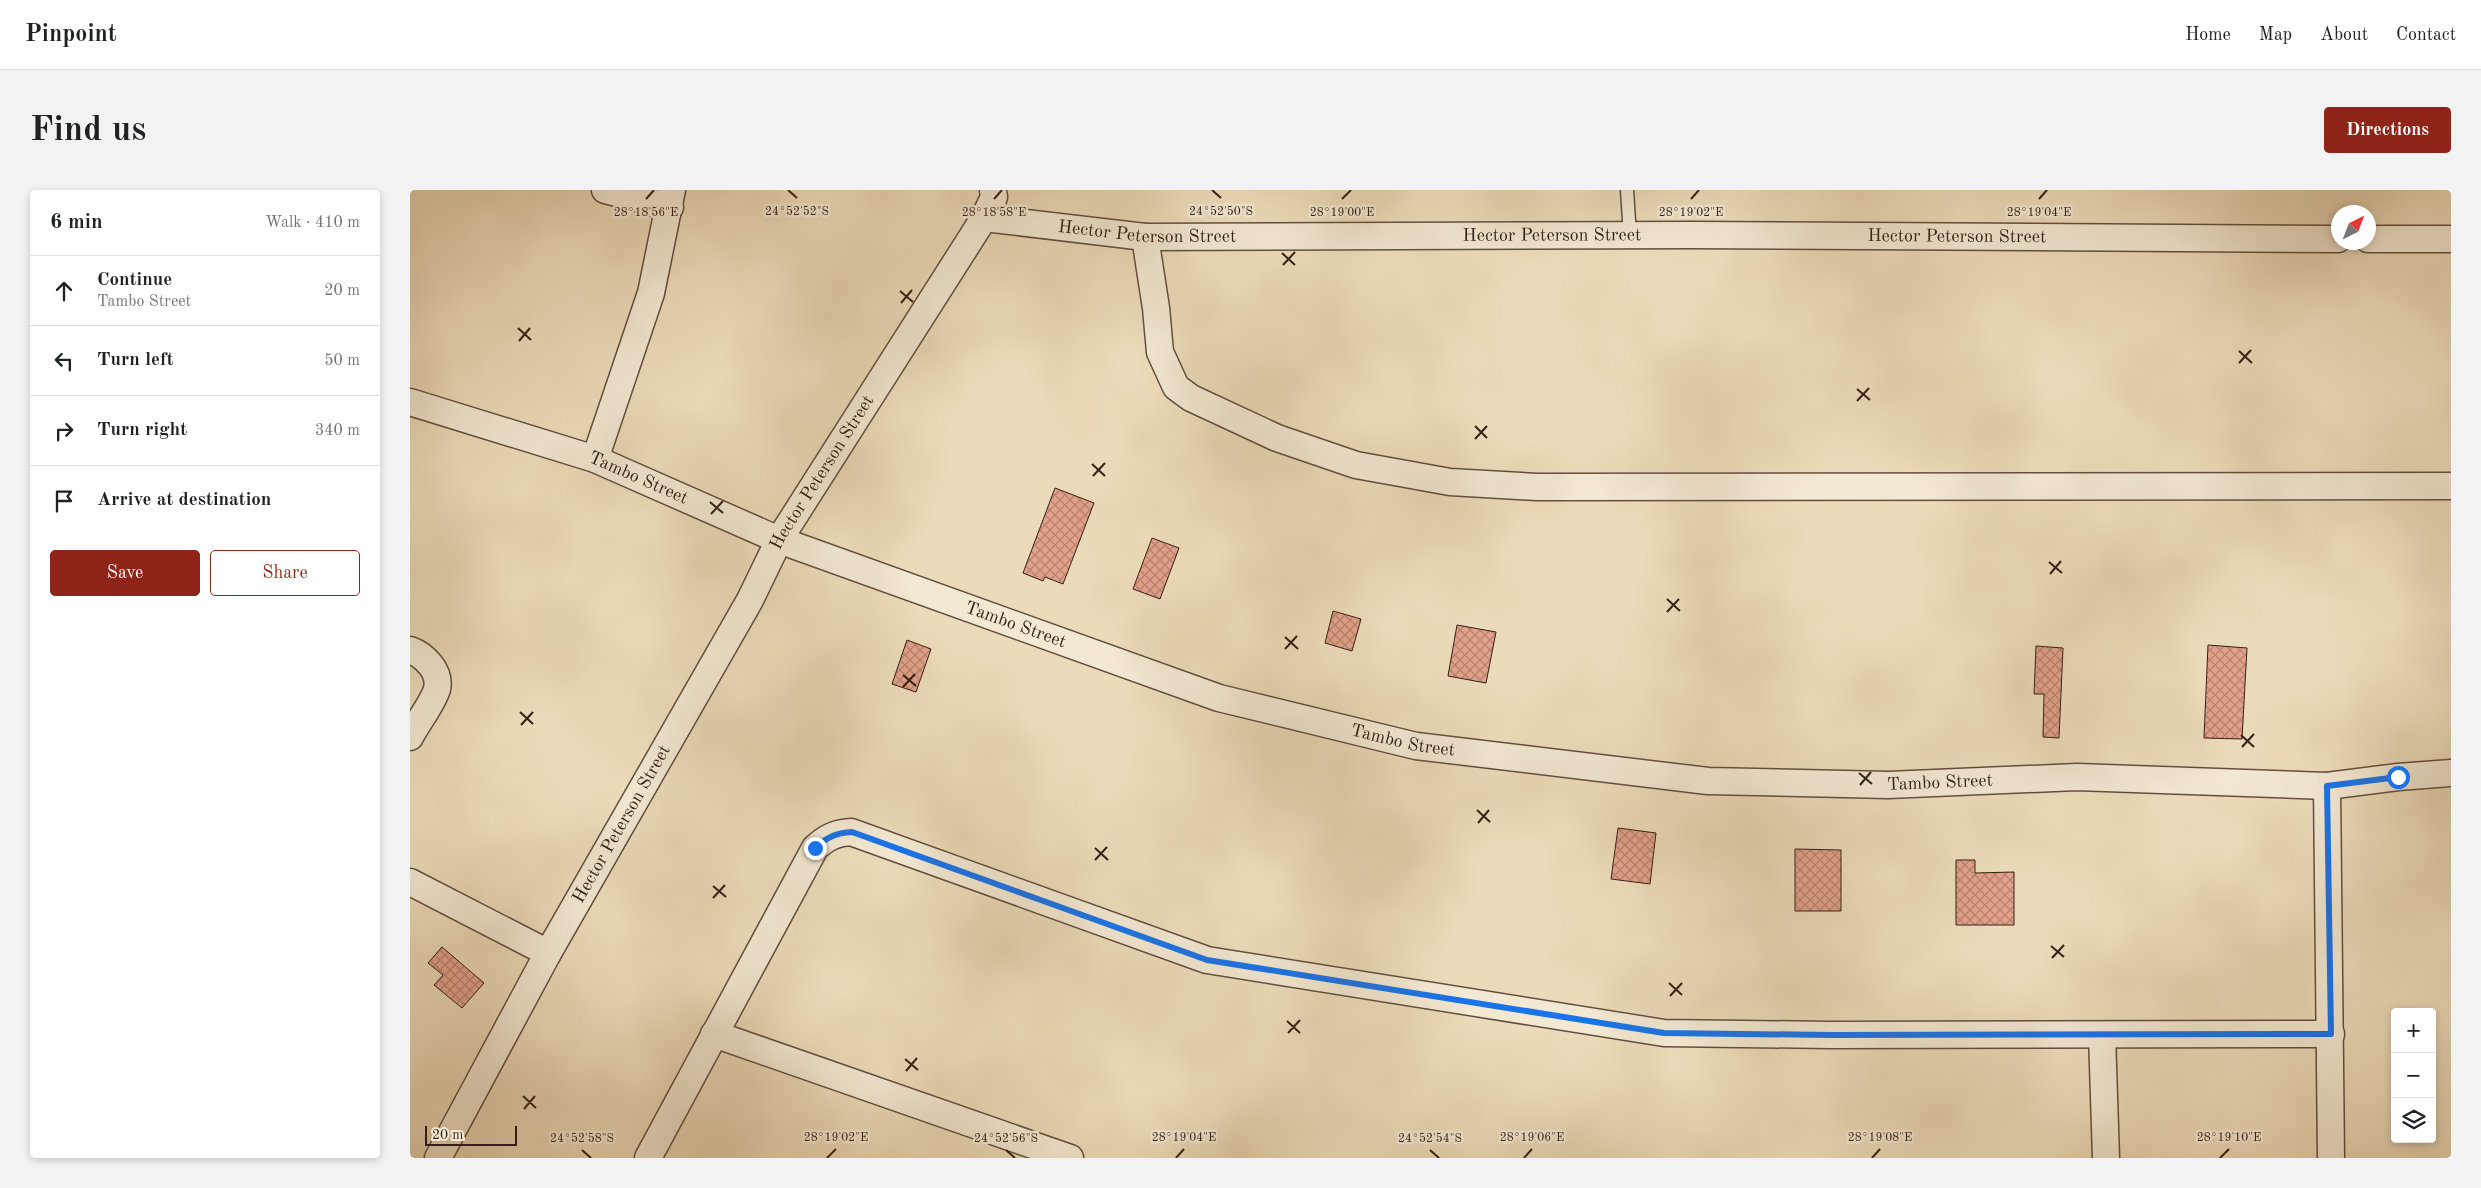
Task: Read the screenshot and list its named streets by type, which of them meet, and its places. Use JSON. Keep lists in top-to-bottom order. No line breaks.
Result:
{"streets":{"street":["Hector Peterson Street","Tambo Street"]},"crossings":[["Hector Peterson Street","Tambo Street"]],"scale_bar":"20 m","north":"top right","page":{"header":"Pinpoint","nav":["Home","Map","About","Contact"],"buttons":["Directions",["Save","Share"]],"title":"Find us","heading":["6 min","Walk · 410 m"],"list":[["Continue","Tambo Street","20 m"],["Turn left","50 m"],["Turn right","340 m"],"Arrive at destination"],"map_buttons":["+","−"],"scale":"20 m"},"coordinates":["24°52'52\"S","24°52'50\"S","28°18'56\"E","28°18'58\"E","28°19'00\"E","28°19'02\"E","28°19'04\"E","28°19'06\"E","28°19'08\"E","28°19'10\"E","24°52'58\"S","24°52'56\"S","24°52'54\"S"]}
